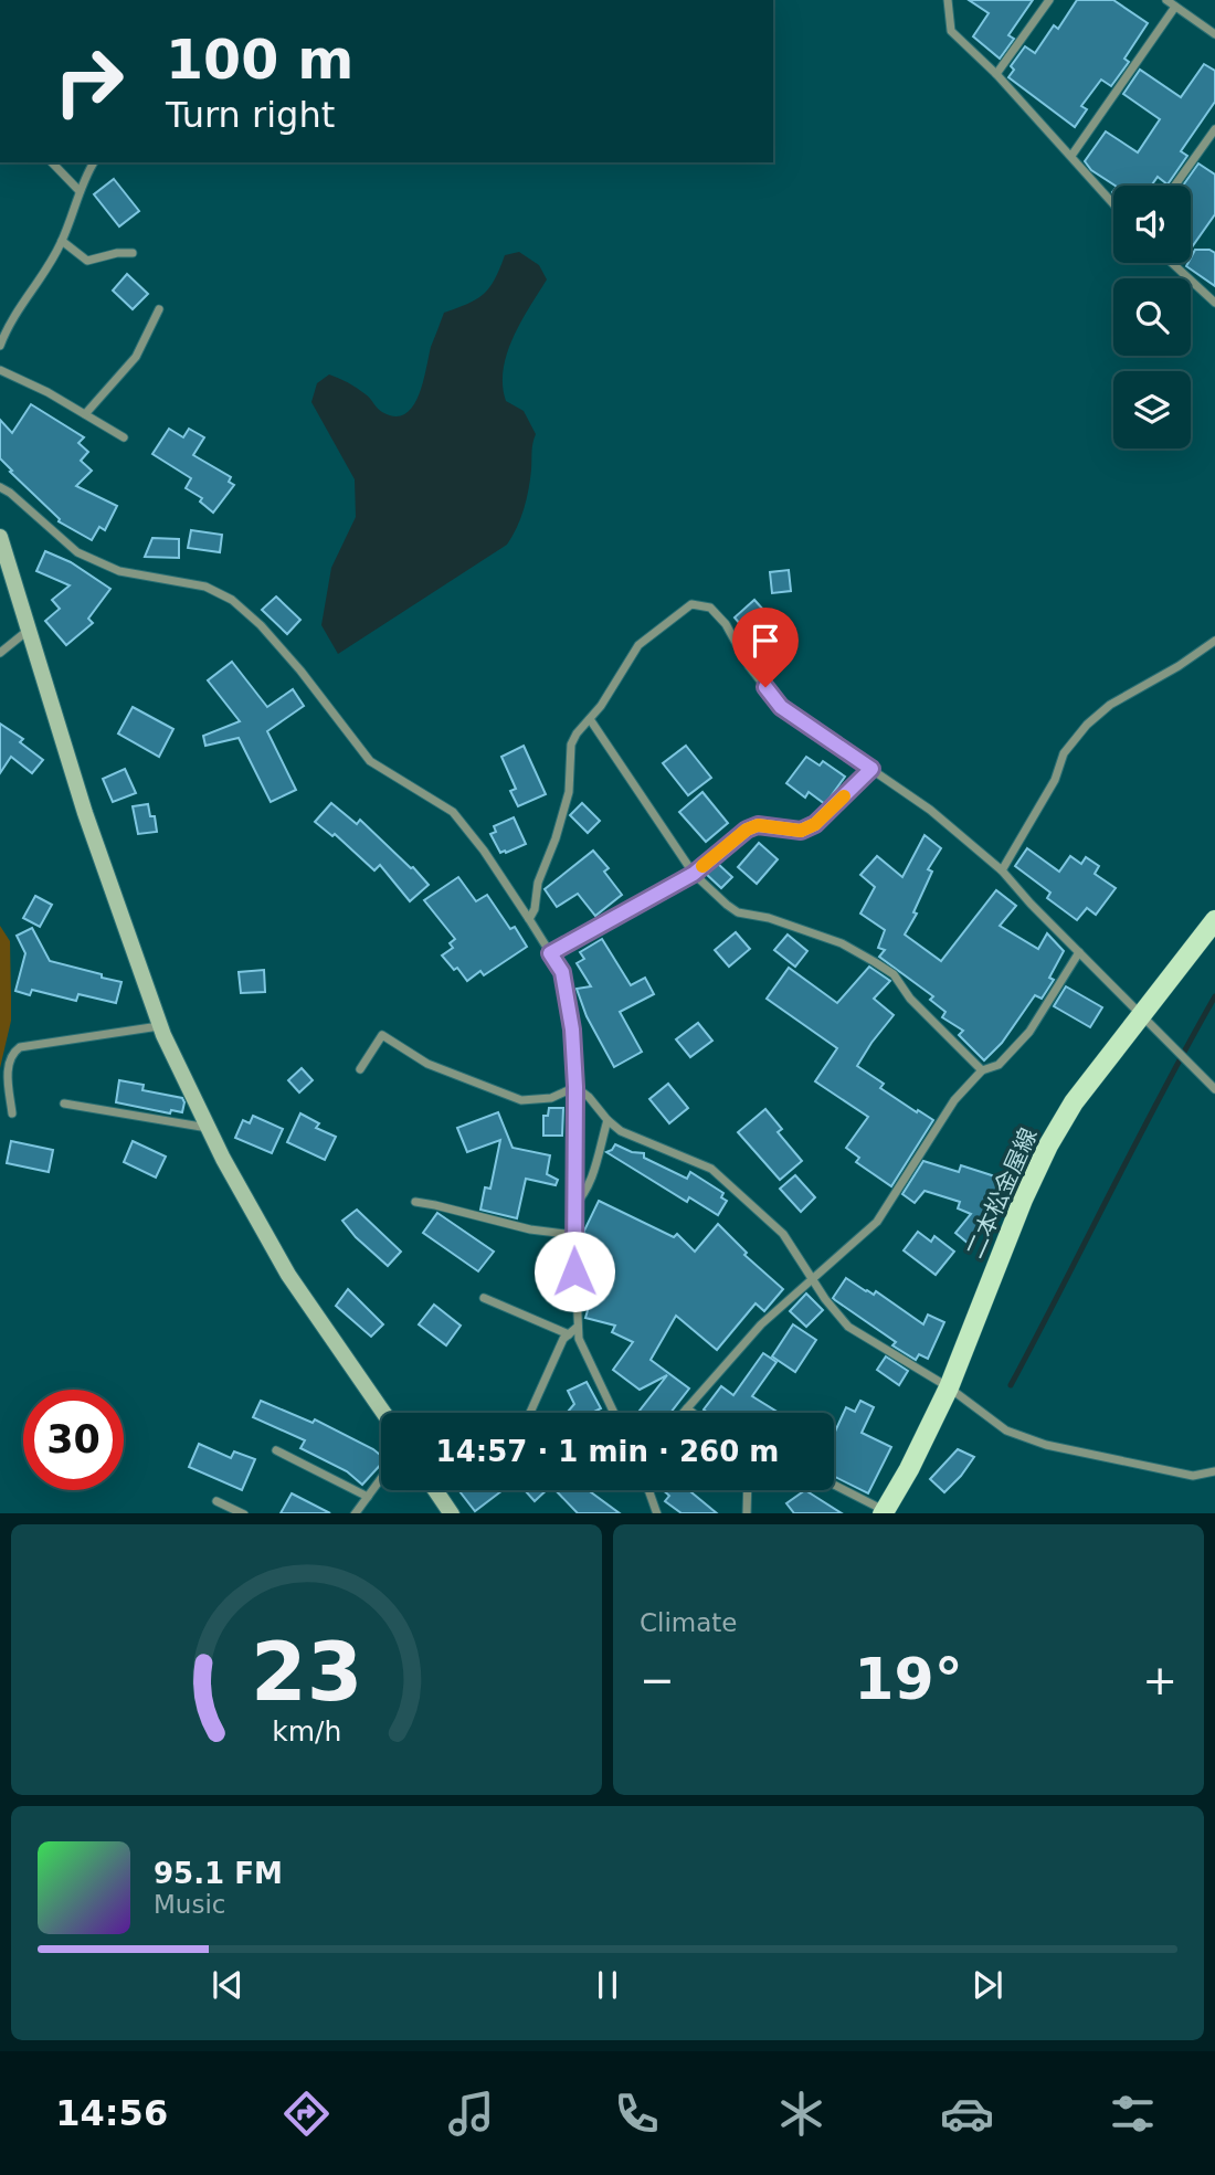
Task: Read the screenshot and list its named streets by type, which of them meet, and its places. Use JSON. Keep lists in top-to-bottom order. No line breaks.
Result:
{"streets":{"main road":["二本松金屋線"]},"page":{"turn":["100 m","Turn right"],"limit":"30","trip":"14:57 · 1 min · 260 m","tile":"Climate","heat":["−","19°","+"],"song":["95.1 FM","Music"],"tabs":"14:56","gauge":["23","km/h"]}}
